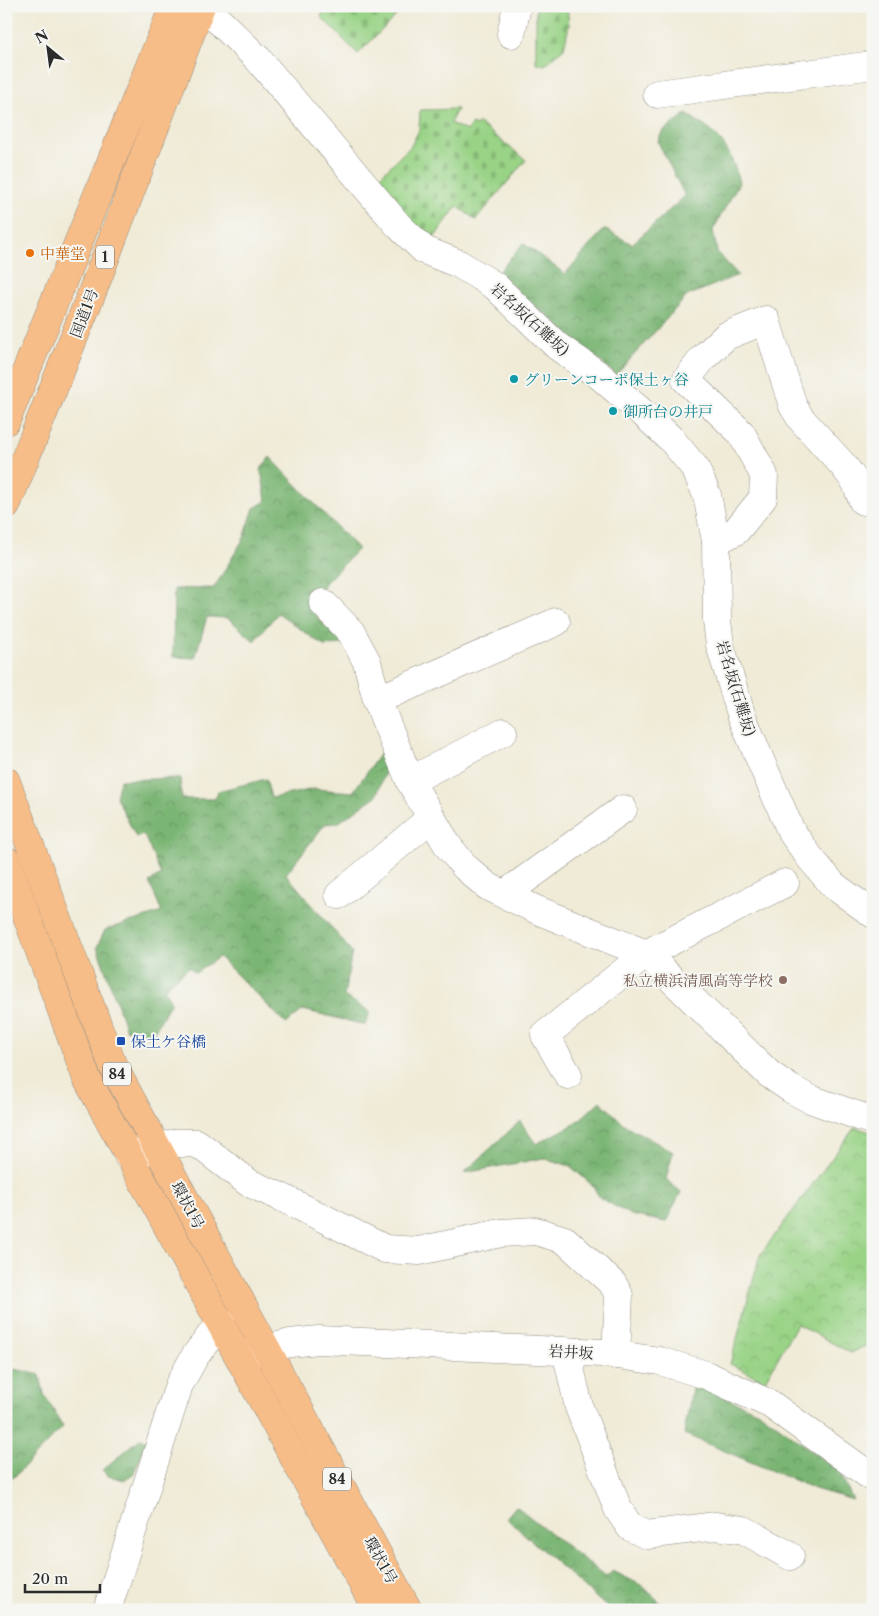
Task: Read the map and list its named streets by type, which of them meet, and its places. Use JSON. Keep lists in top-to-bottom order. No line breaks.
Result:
{"streets":{"main road":["1","国道1号","84","環状1号"],"street":["岩名坂(石難坂)","岩井坂"]},"crossings":[["国道1号","岩名坂(石難坂)"],["環状1号","岩井坂"]],"places":{"other":["中華堂","グリーンコーポ保土ヶ谷","御所台の井戸","私立横浜清風高等学校"],"transit":["保土ケ谷橋"]},"scale_bar":"20 m","north":"top left"}
